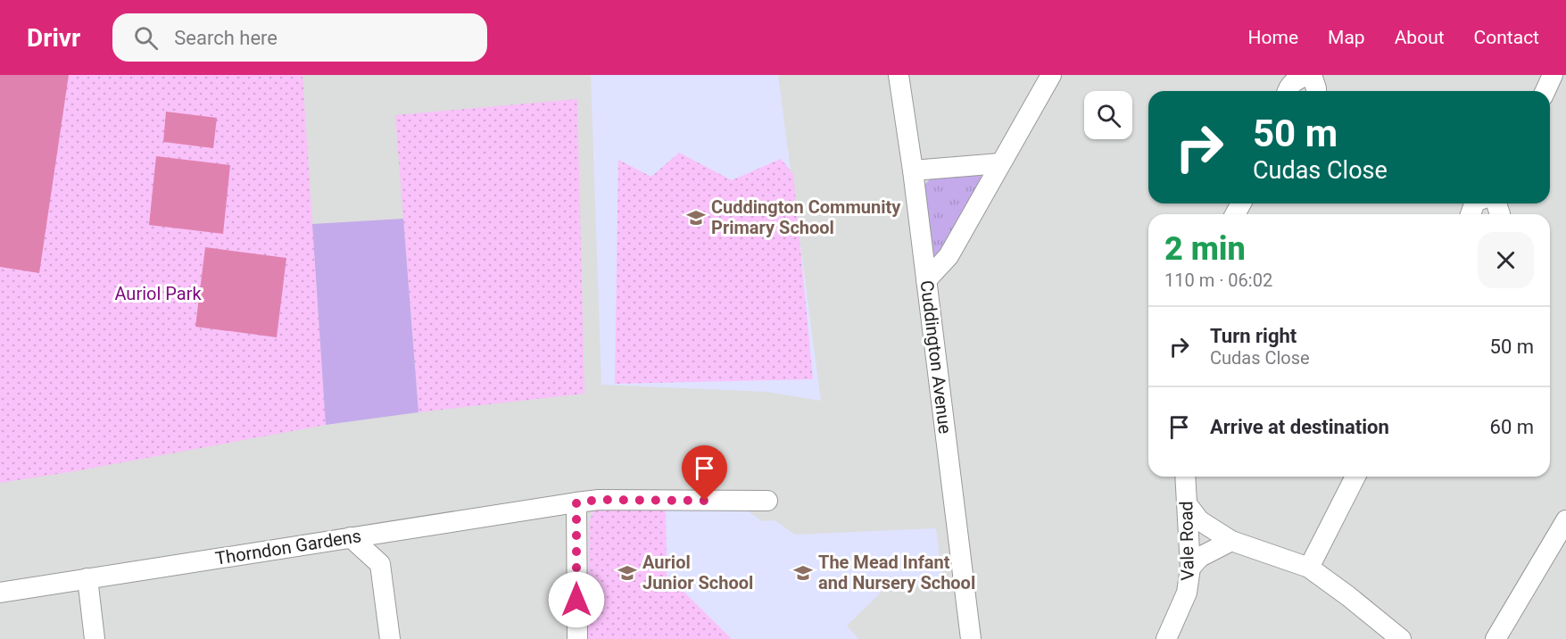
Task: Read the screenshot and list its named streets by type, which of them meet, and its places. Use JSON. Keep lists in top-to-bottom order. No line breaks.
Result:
{"streets":{"street":["Cuddington Avenue","Vale Road","Thorndon Gardens"]},"parks":["Auriol Park"],"places":{"school or university":["Cuddington Community Primary School","Auriol Junior School","The Mead Infant and Nursery School"]},"page":{"header":"Drivr","search":"Search here","nav":["Home","Map","About","Contact"],"turn":["50 m","Cudas Close"],"heading":["2 min","110 m · 06:02"],"list":[{"name":"Turn right","note":"Cudas Close","value":"50 m"},{"name":"Arrive at destination","value":"60 m"}]}}
